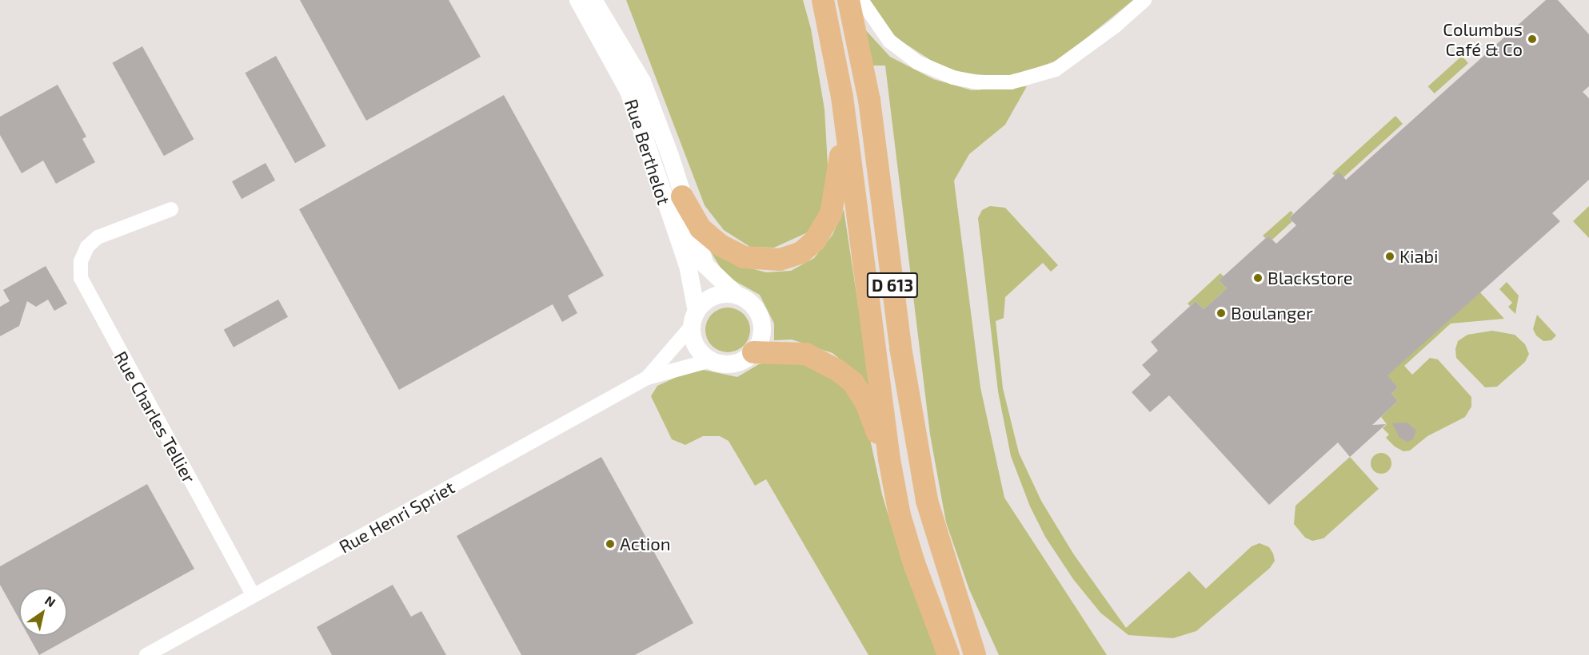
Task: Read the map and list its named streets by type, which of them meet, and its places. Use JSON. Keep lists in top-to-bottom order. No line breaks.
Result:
{"streets":{"main road":["D 613"],"street":["Rue Berthelot","Rue Charles Tellier","Rue Henri Spriet"]},"crossings":[["Rue Charles Tellier","Rue Henri Spriet"]],"places":["Columbus Café & Co","Kiabi","Blackstore","Boulanger","Action"],"north":"top right"}
